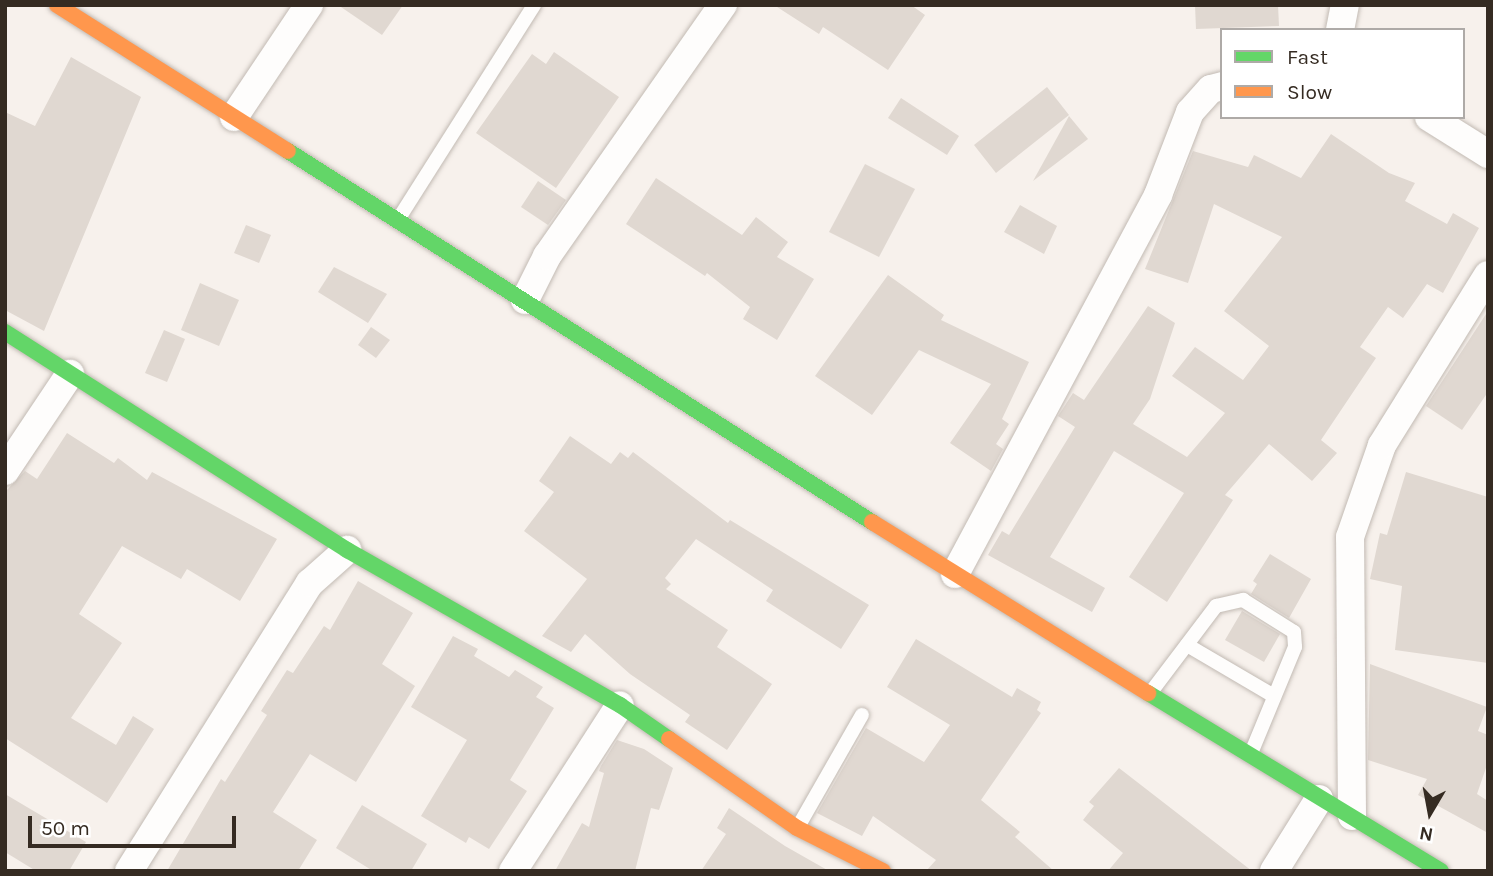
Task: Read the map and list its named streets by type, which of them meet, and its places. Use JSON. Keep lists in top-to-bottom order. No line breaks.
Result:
{"legend":["Fast","Slow"],"scale_bar":"50 m","north":"bottom"}
